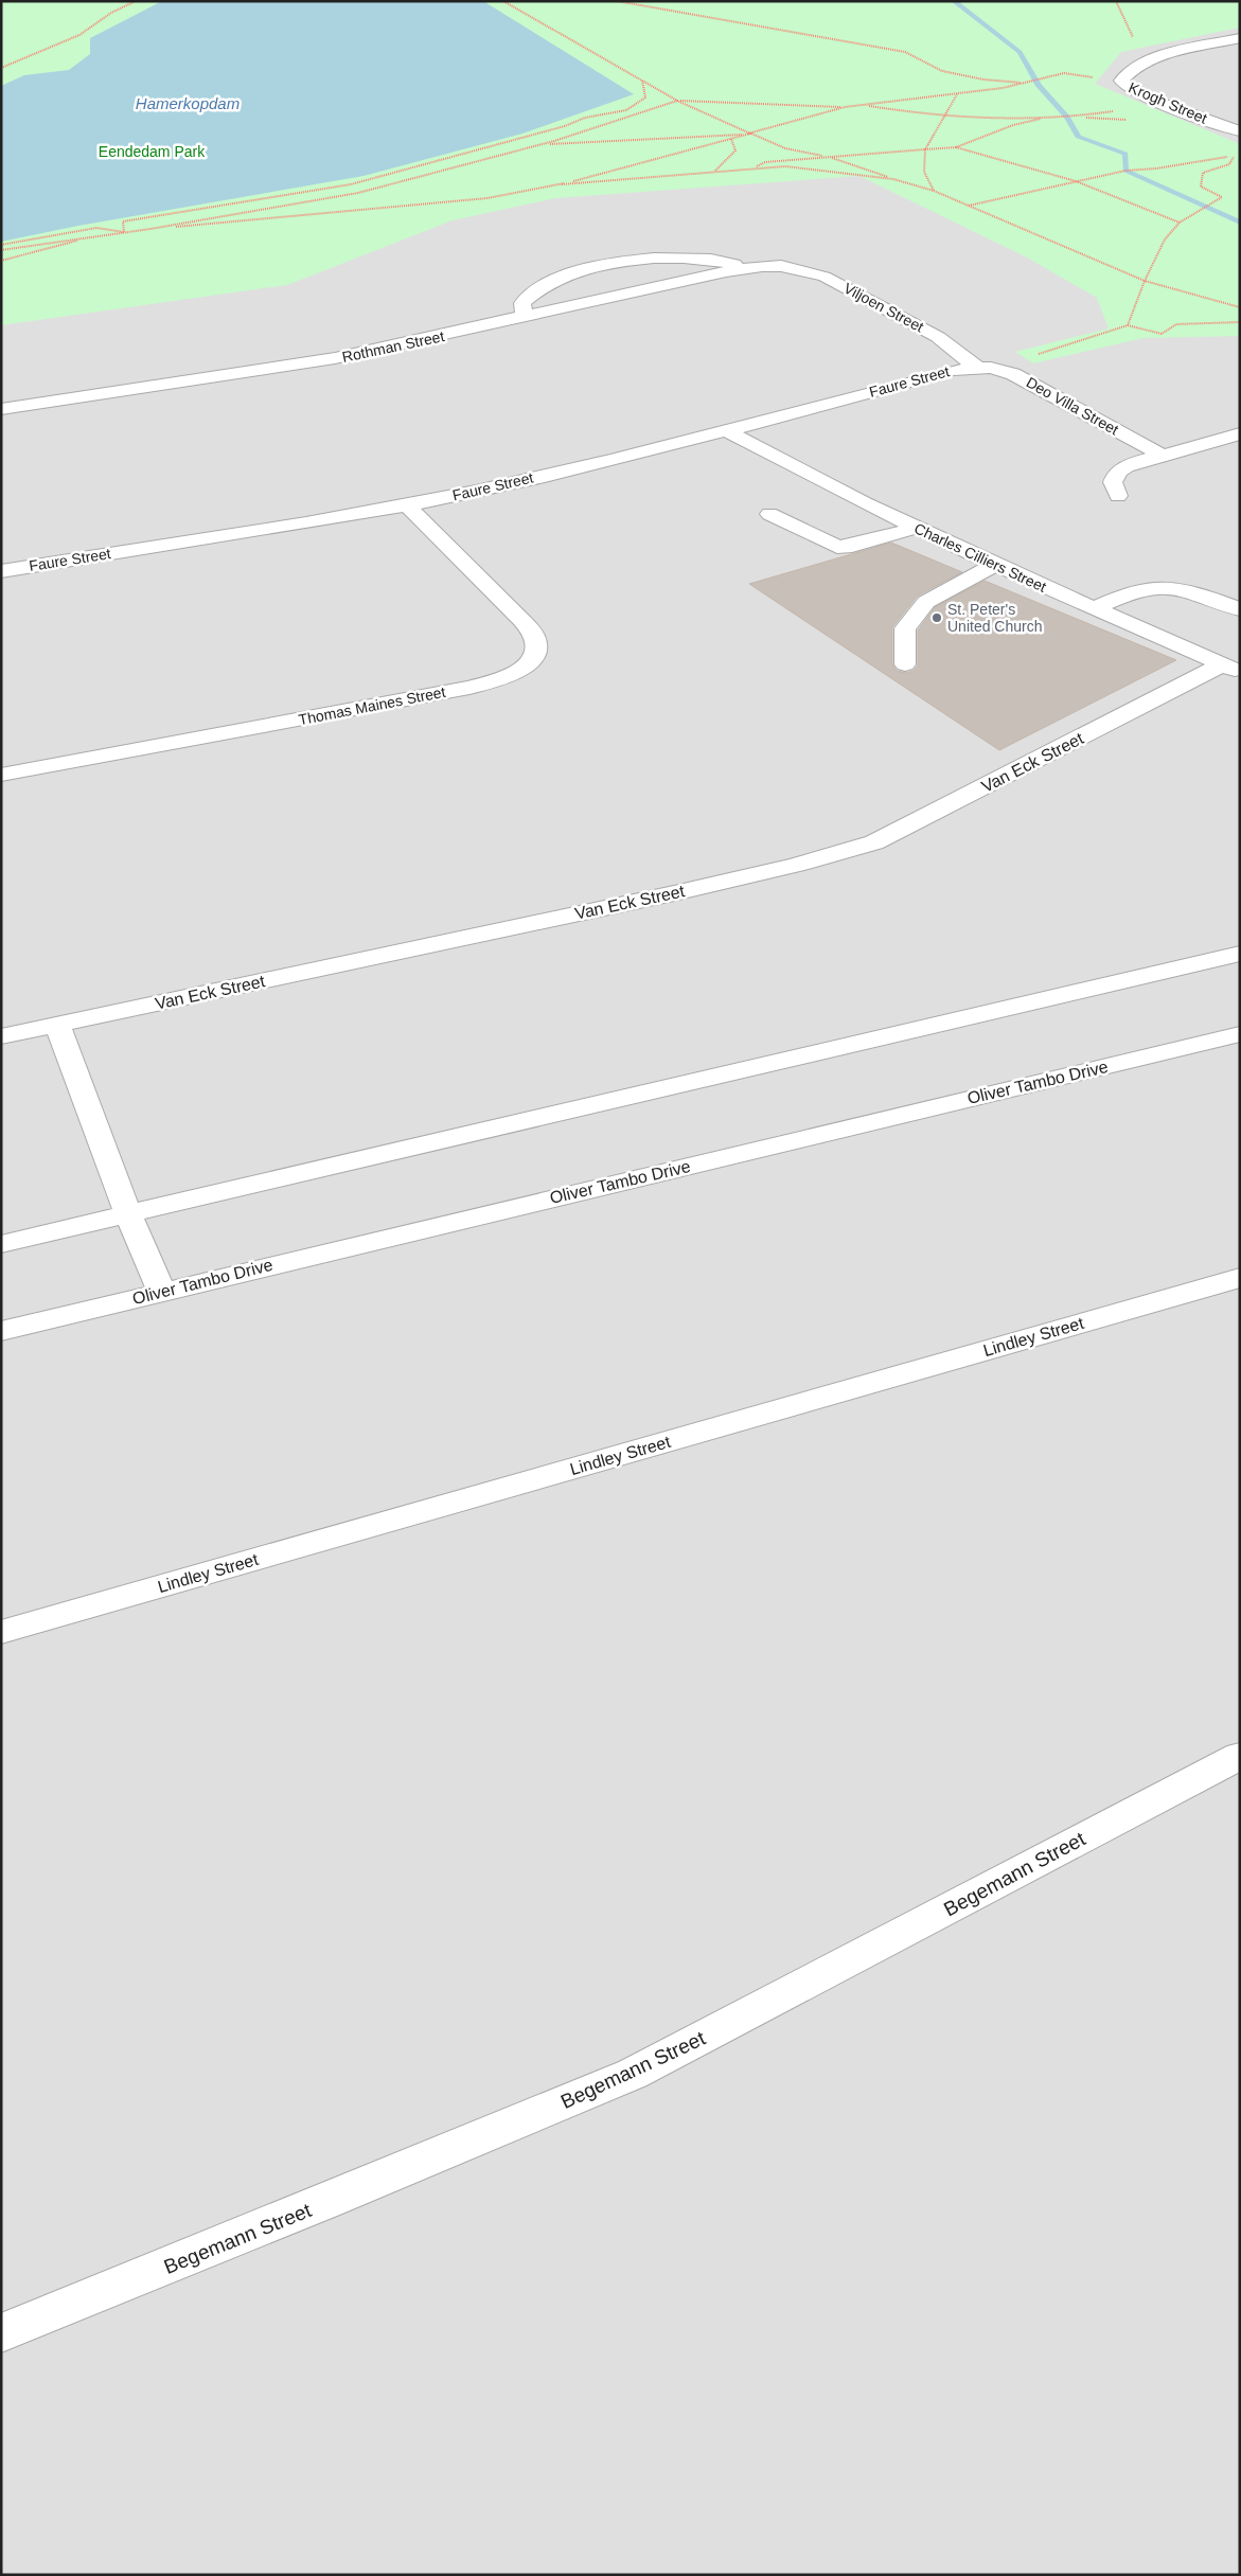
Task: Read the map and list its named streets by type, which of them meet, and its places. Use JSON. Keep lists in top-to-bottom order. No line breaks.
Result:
{"streets":{"street":["Krogh Street","Viljoen Street","Rothman Street","Faure Street","Deo Villa Street","Charles Cilliers Street","Thomas Maines Street","Van Eck Street","Oliver Tambo Drive","Lindley Street","Begemann Street"]},"crossings":[["Viljoen Street","Rothman Street"],["Viljoen Street","Faure Street"],["Viljoen Street","Deo Villa Street"],["Faure Street","Deo Villa Street"],["Faure Street","Charles Cilliers Street"],["Faure Street","Thomas Maines Street"],["Charles Cilliers Street","Van Eck Street"]],"water":["Hamerkopdam"],"parks":["Eendedam Park"],"places":["St. Peter's United Church"]}
